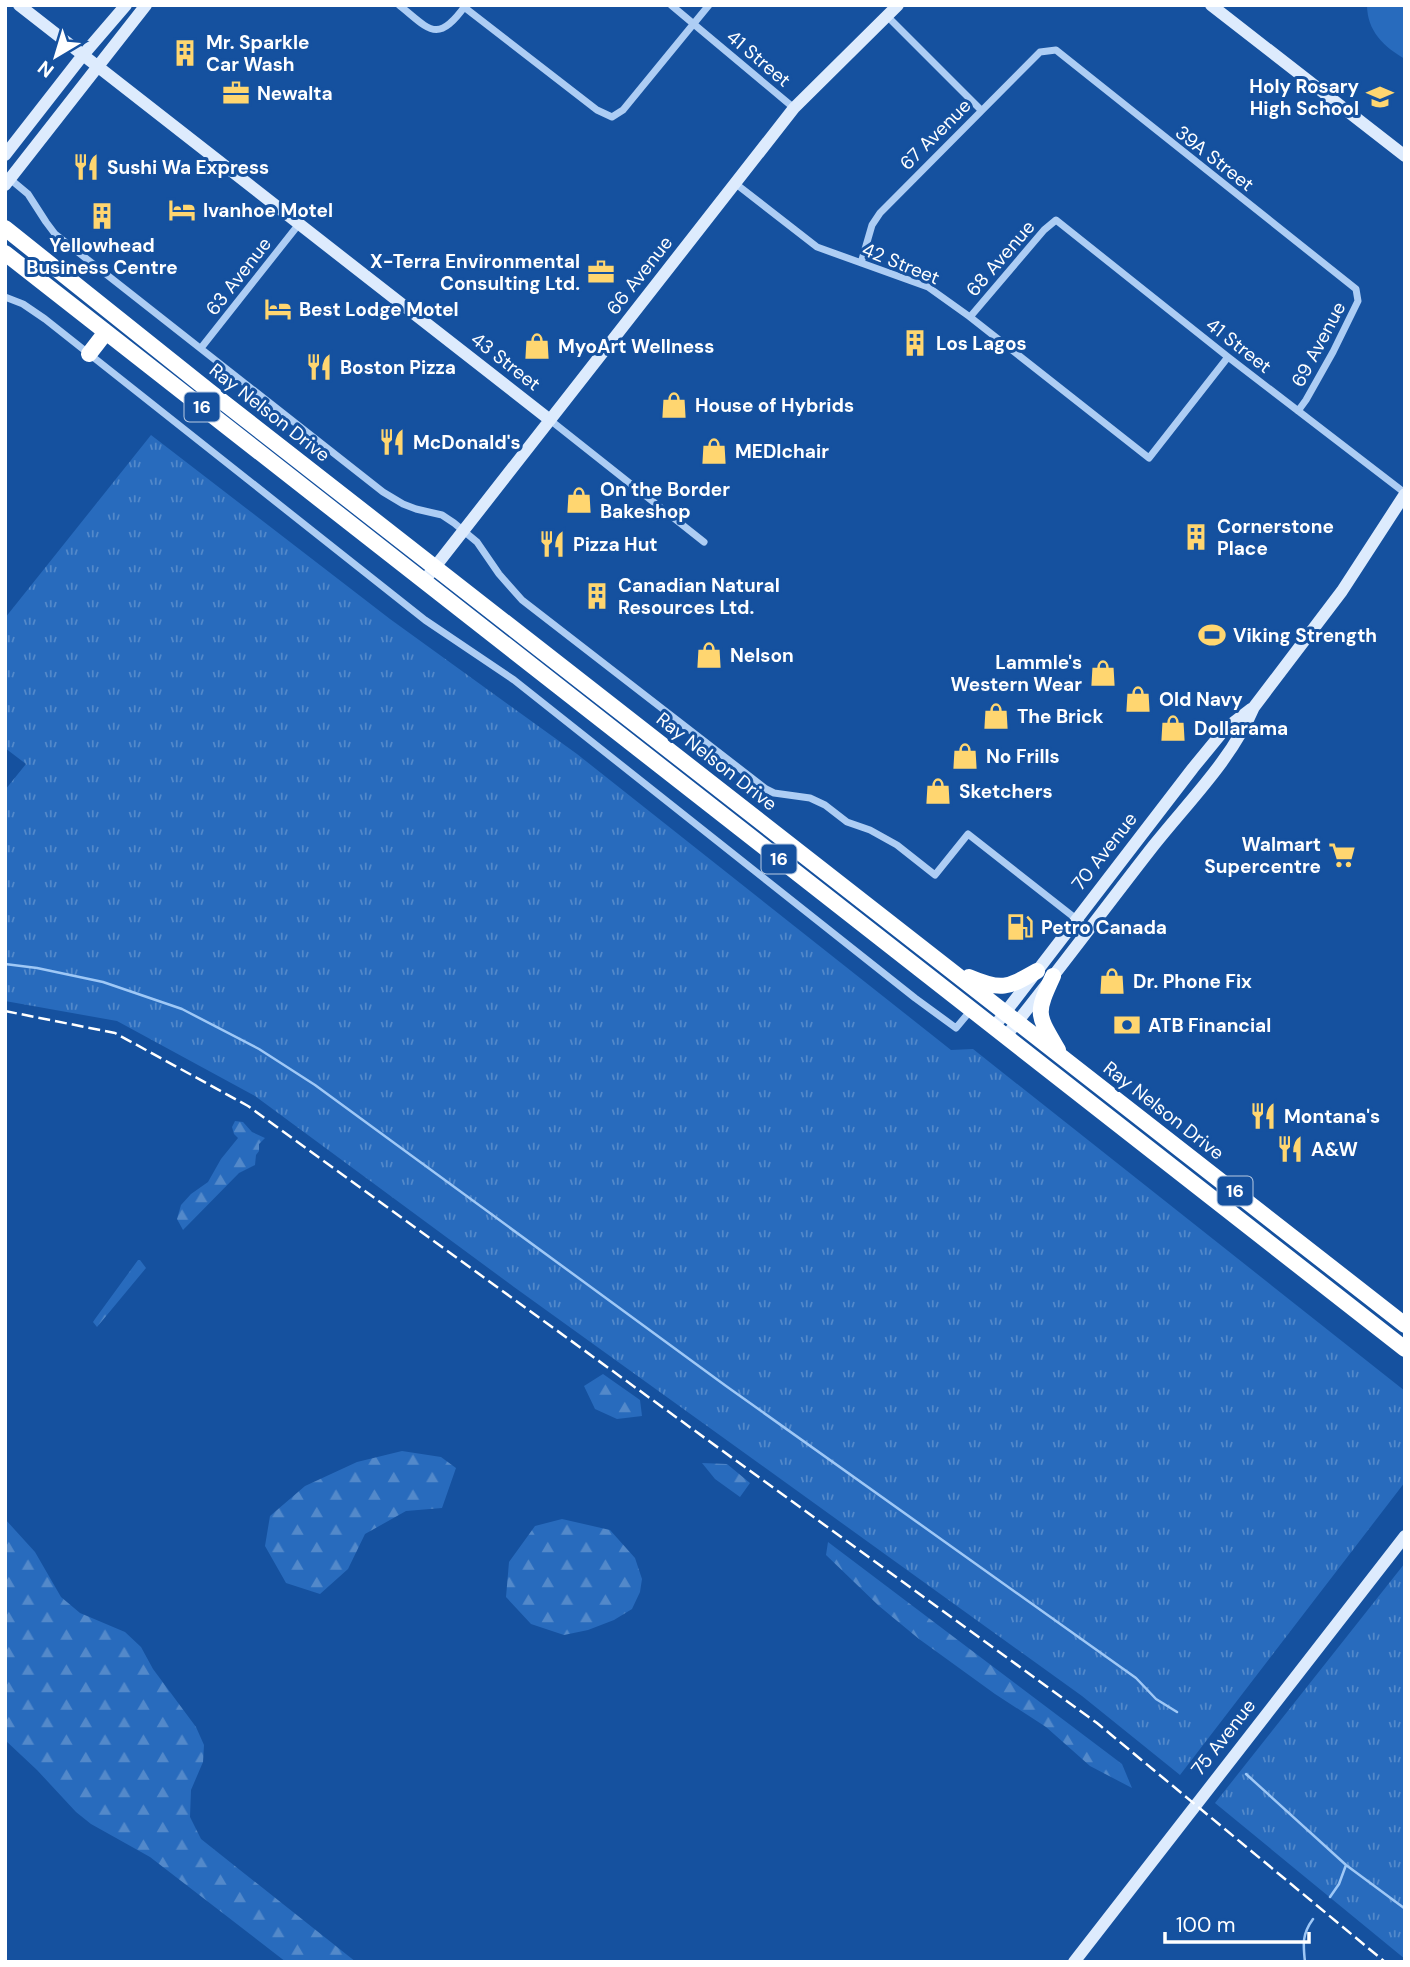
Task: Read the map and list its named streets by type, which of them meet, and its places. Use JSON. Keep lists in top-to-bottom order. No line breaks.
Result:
{"streets":{"highway":["16","Ray Nelson Drive"],"street":["41 Street","67 Avenue","39A Street","68 Avenue","42 Street","66 Avenue","63 Avenue","69 Avenue","43 Street","70 Avenue","75 Avenue"]},"crossings":[["41 Street","68 Avenue"],["41 Street","42 Street"],["41 Street","66 Avenue"],["41 Street","69 Avenue"],["41 Street","70 Avenue"],["67 Avenue","39A Street"],["67 Avenue","42 Street"],["39A Street","69 Avenue"],["68 Avenue","42 Street"],["42 Street","66 Avenue"],["66 Avenue","43 Street"],["66 Avenue","Ray Nelson Drive"],["63 Avenue","43 Street"],["Ray Nelson Drive","70 Avenue"]],"places":{"building":["Mr. Sparkle Car Wash","Yellowhead Business Centre","Los Lagos","Cornerstone Place","Canadian Natural Resources Ltd."],"office":["Newalta","X-Terra Environmental Consulting Ltd."],"school or university":["Holy Rosary High School"],"restaurant":["Sushi Wa Express","Boston Pizza","McDonald's","Pizza Hut","Montana's","A&W"],"hotel":["Ivanhoe Motel","Best Lodge Motel"],"shop":["MyoArt Wellness","House of Hybrids","MEDIchair","On the Border Bakeshop","Nelson","Lammle's Western Wear","Old Navy","The Brick","Dollarama","No Frills","Sketchers","Dr. Phone Fix"],"sports":["Viking Strength"],"supermarket":["Walmart Supercentre"],"fuel station":["Petro Canada"],"bank":["ATB Financial"]},"scale_bar":"100 m","north":"bottom left"}
